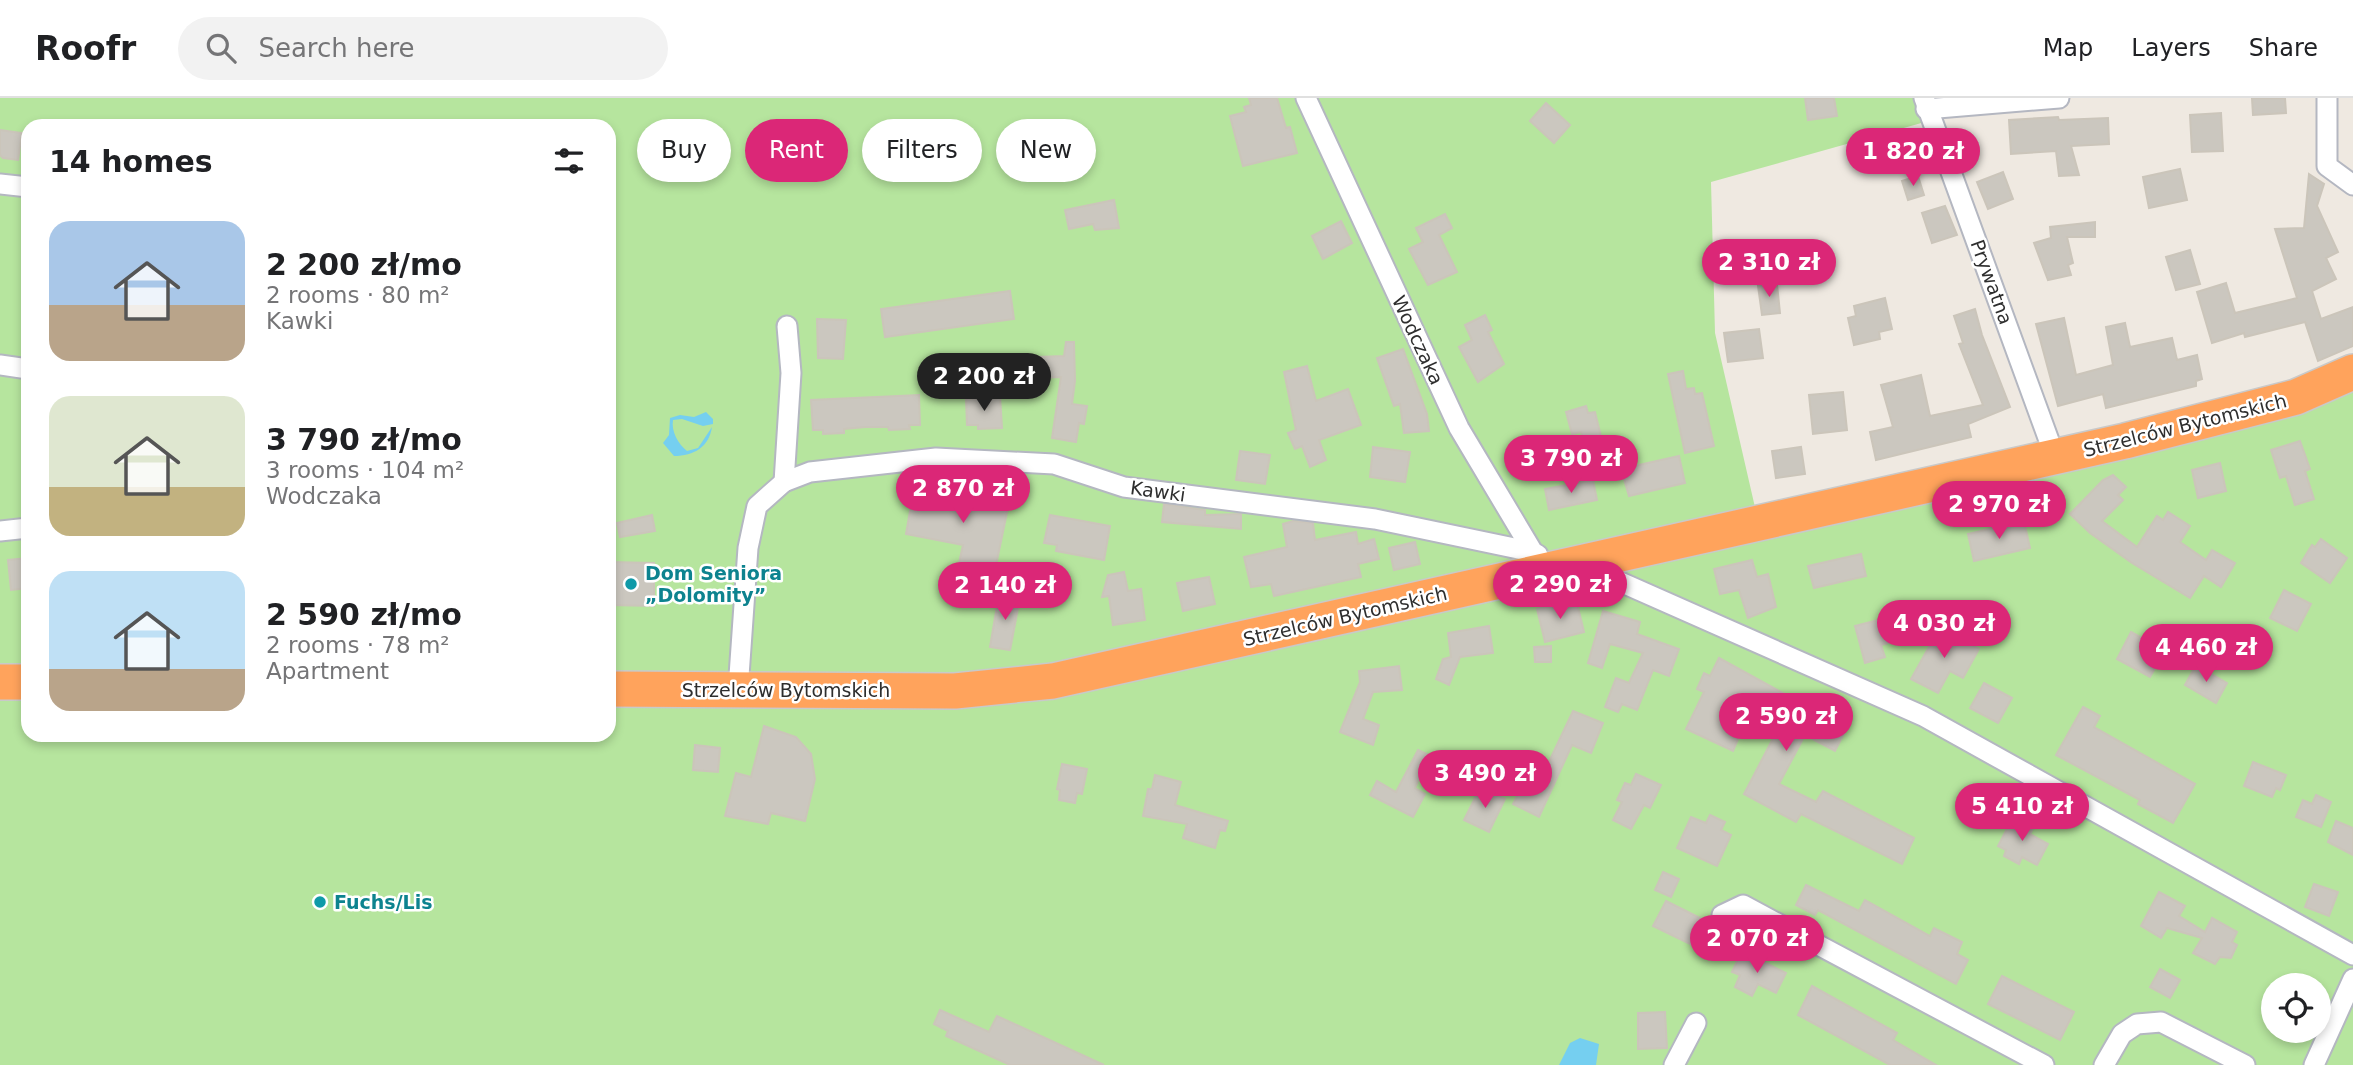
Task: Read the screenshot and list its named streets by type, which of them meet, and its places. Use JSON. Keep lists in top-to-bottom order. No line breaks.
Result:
{"streets":{"highway":["Strzelców Bytomskich"],"street":["Prywatna","Wodczaka","Kawki"]},"crossings":[["Prywatna","Strzelców Bytomskich"],["Wodczaka","Strzelców Bytomskich"],["Wodczaka","Kawki"],["Strzelców Bytomskich","Kawki"]],"places":["Dom Seniora „Dolomity”","Fuchs/Lis"],"page":{"header":"Roofr","search":"Search here","nav":["Map","Layers","Share"],"chip":["Buy","Rent","Filters","New"],"heading":"14 homes","price":["1 820 zł","2 310 zł","2 200 zł","3 790 zł","2 870 zł","2 970 zł","2 290 zł","2 140 zł","4 030 zł","4 460 zł","2 590 zł","3 490 zł","5 410 zł","2 070 zł"],"list":[{"name":"2 200 zł/mo","note":"2 rooms · 80 m² · Kawki"},{"name":"3 790 zł/mo","note":"3 rooms · 104 m² · Wodczaka"},{"name":"2 590 zł/mo","note":"2 rooms · 78 m² · Apartment"}]}}
